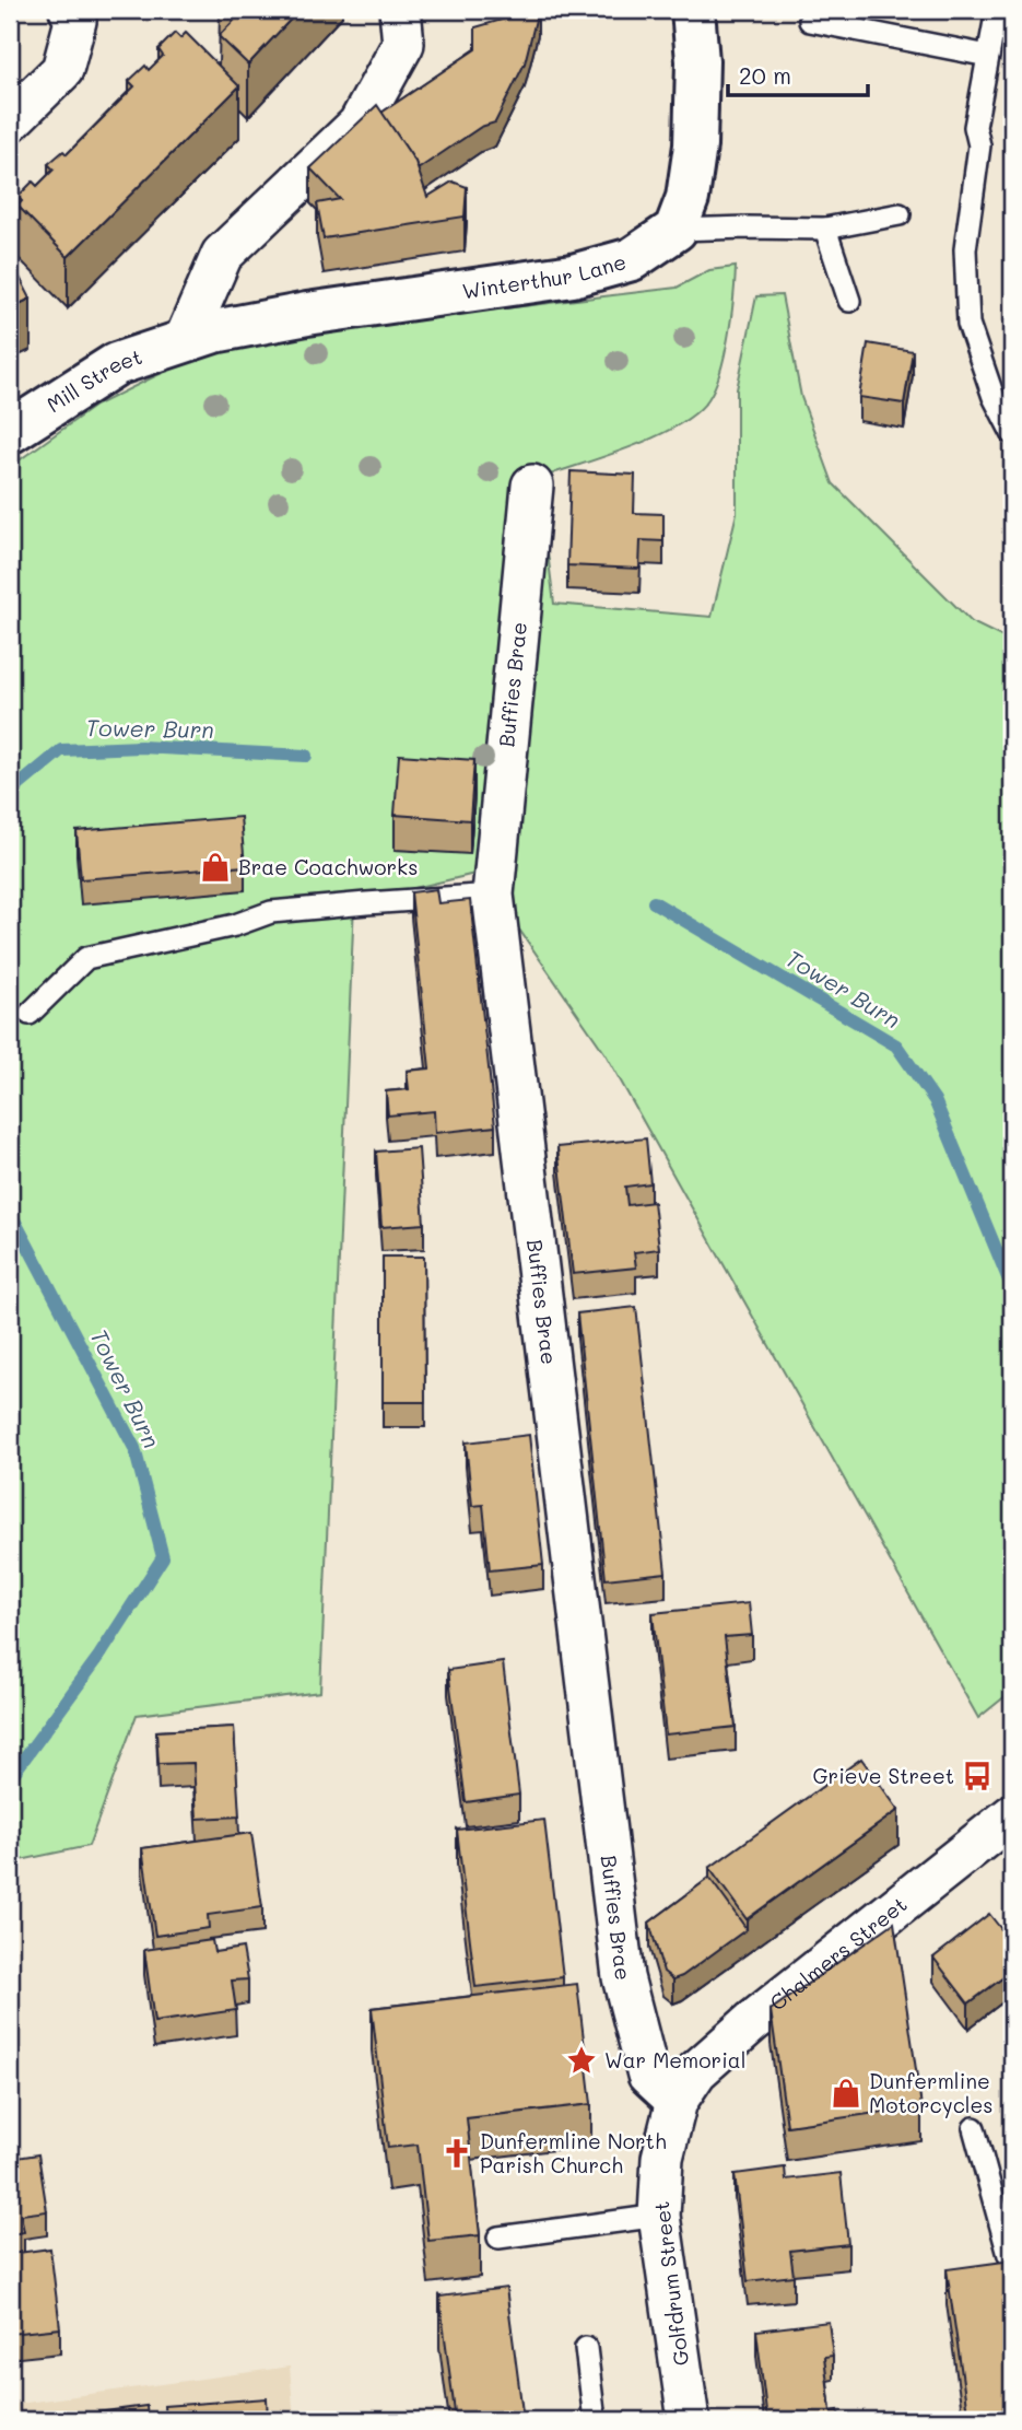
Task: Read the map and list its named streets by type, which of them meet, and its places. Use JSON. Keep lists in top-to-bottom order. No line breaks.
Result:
{"streets":{"street":["Winterthur Lane","Mill Street","Buffies Brae","Chalmers Street","Golfdrum Street"]},"crossings":[["Winterthur Lane","Mill Street"],["Buffies Brae","Chalmers Street"],["Buffies Brae","Golfdrum Street"],["Chalmers Street","Golfdrum Street"]],"water":["Tower Burn"],"places":{"shop":["Brae Coachworks","Dunfermline Motorcycles"],"bus stop":["Grieve Street"],"place":["War Memorial"],"church":["Dunfermline North Parish Church"]},"scale_bar":"20 m"}
